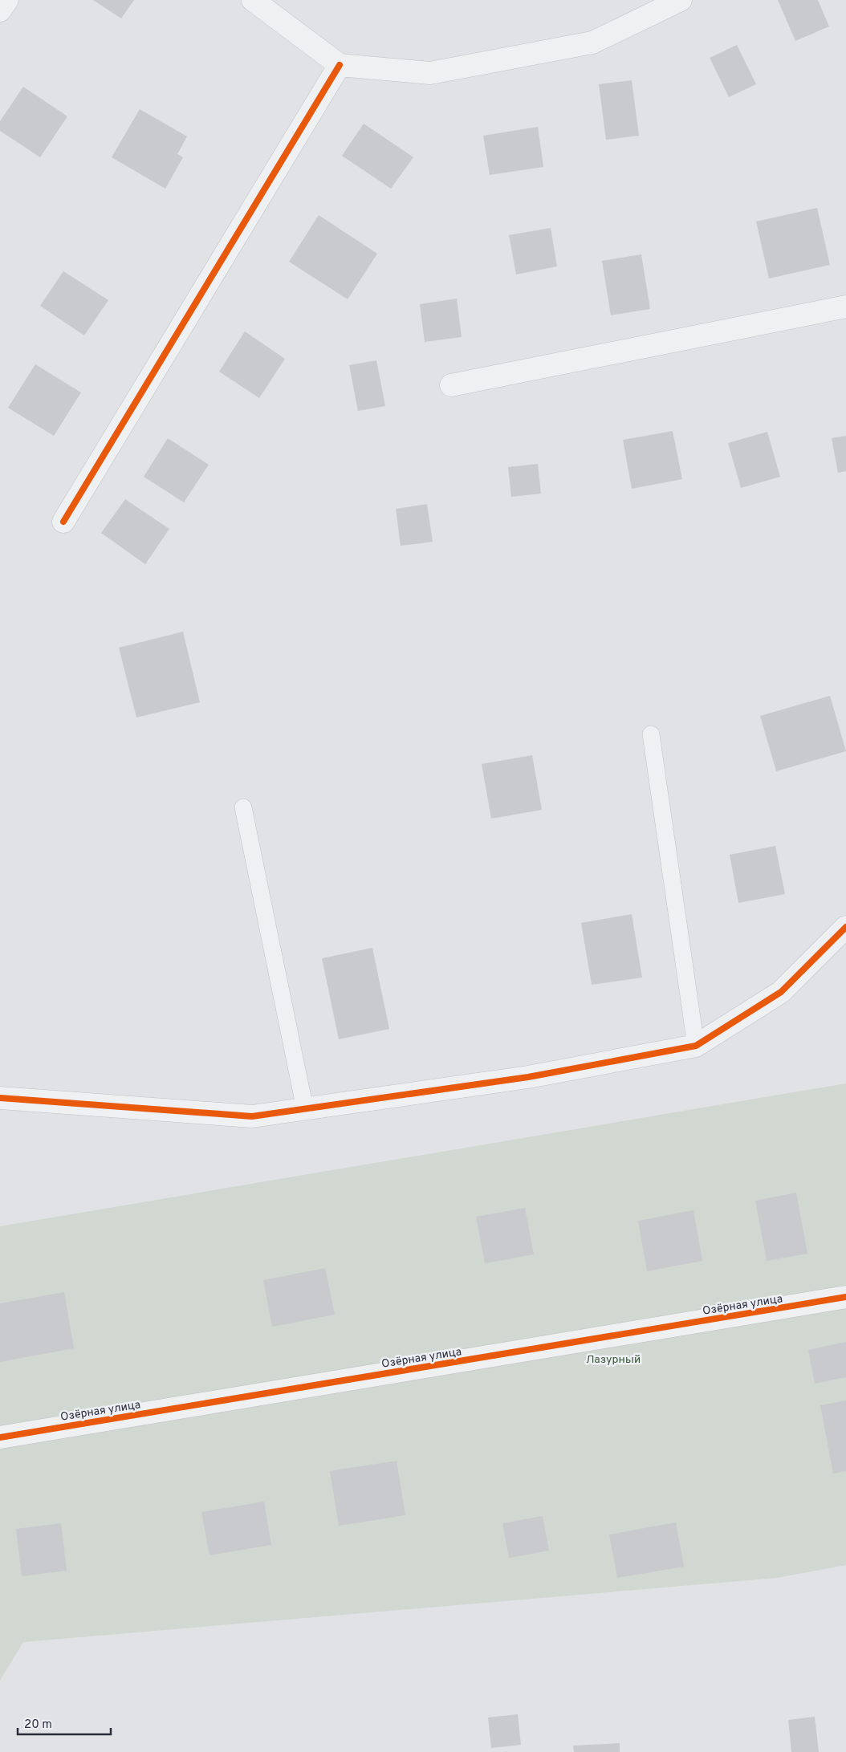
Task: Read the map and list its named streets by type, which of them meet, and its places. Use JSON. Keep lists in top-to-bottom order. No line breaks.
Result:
{"streets":{"street":["Озёрная улица"]},"parks":["Лазурный"],"scale_bar":"20 m"}
